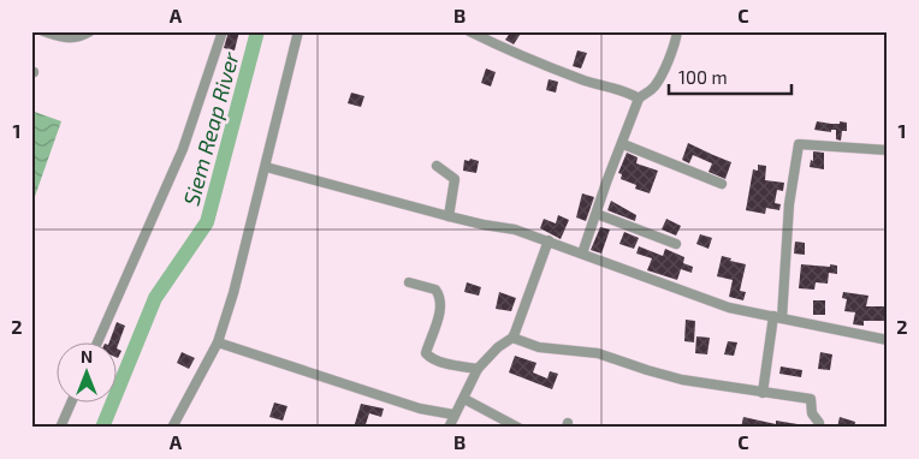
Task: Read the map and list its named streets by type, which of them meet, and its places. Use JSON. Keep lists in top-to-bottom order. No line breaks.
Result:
{"water":["Siem Reap River"],"scale_bar":"100 m","north":"top","grid":{"columns":["A","B","C"],"rows":["1","2"]}}
